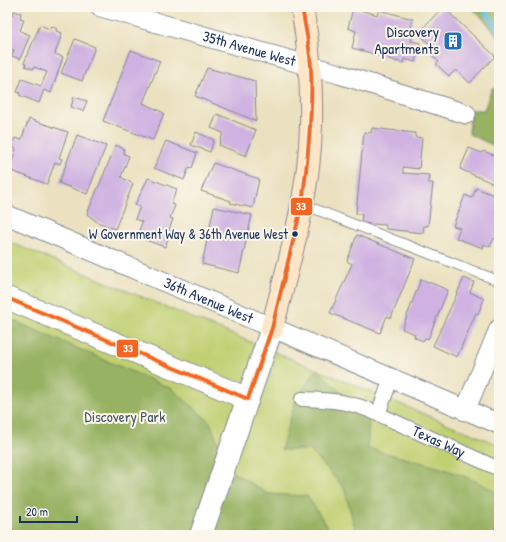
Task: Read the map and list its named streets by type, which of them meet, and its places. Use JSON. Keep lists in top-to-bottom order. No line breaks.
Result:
{"streets":{"street":["35th Avenue West","36th Avenue West","Texas Way"]},"parks":["Discovery Park"],"places":{"building":["Discovery Apartments"],"other":["W Government Way & 36th Avenue West"]},"lines":["transit line 33"],"scale_bar":"20 m"}
